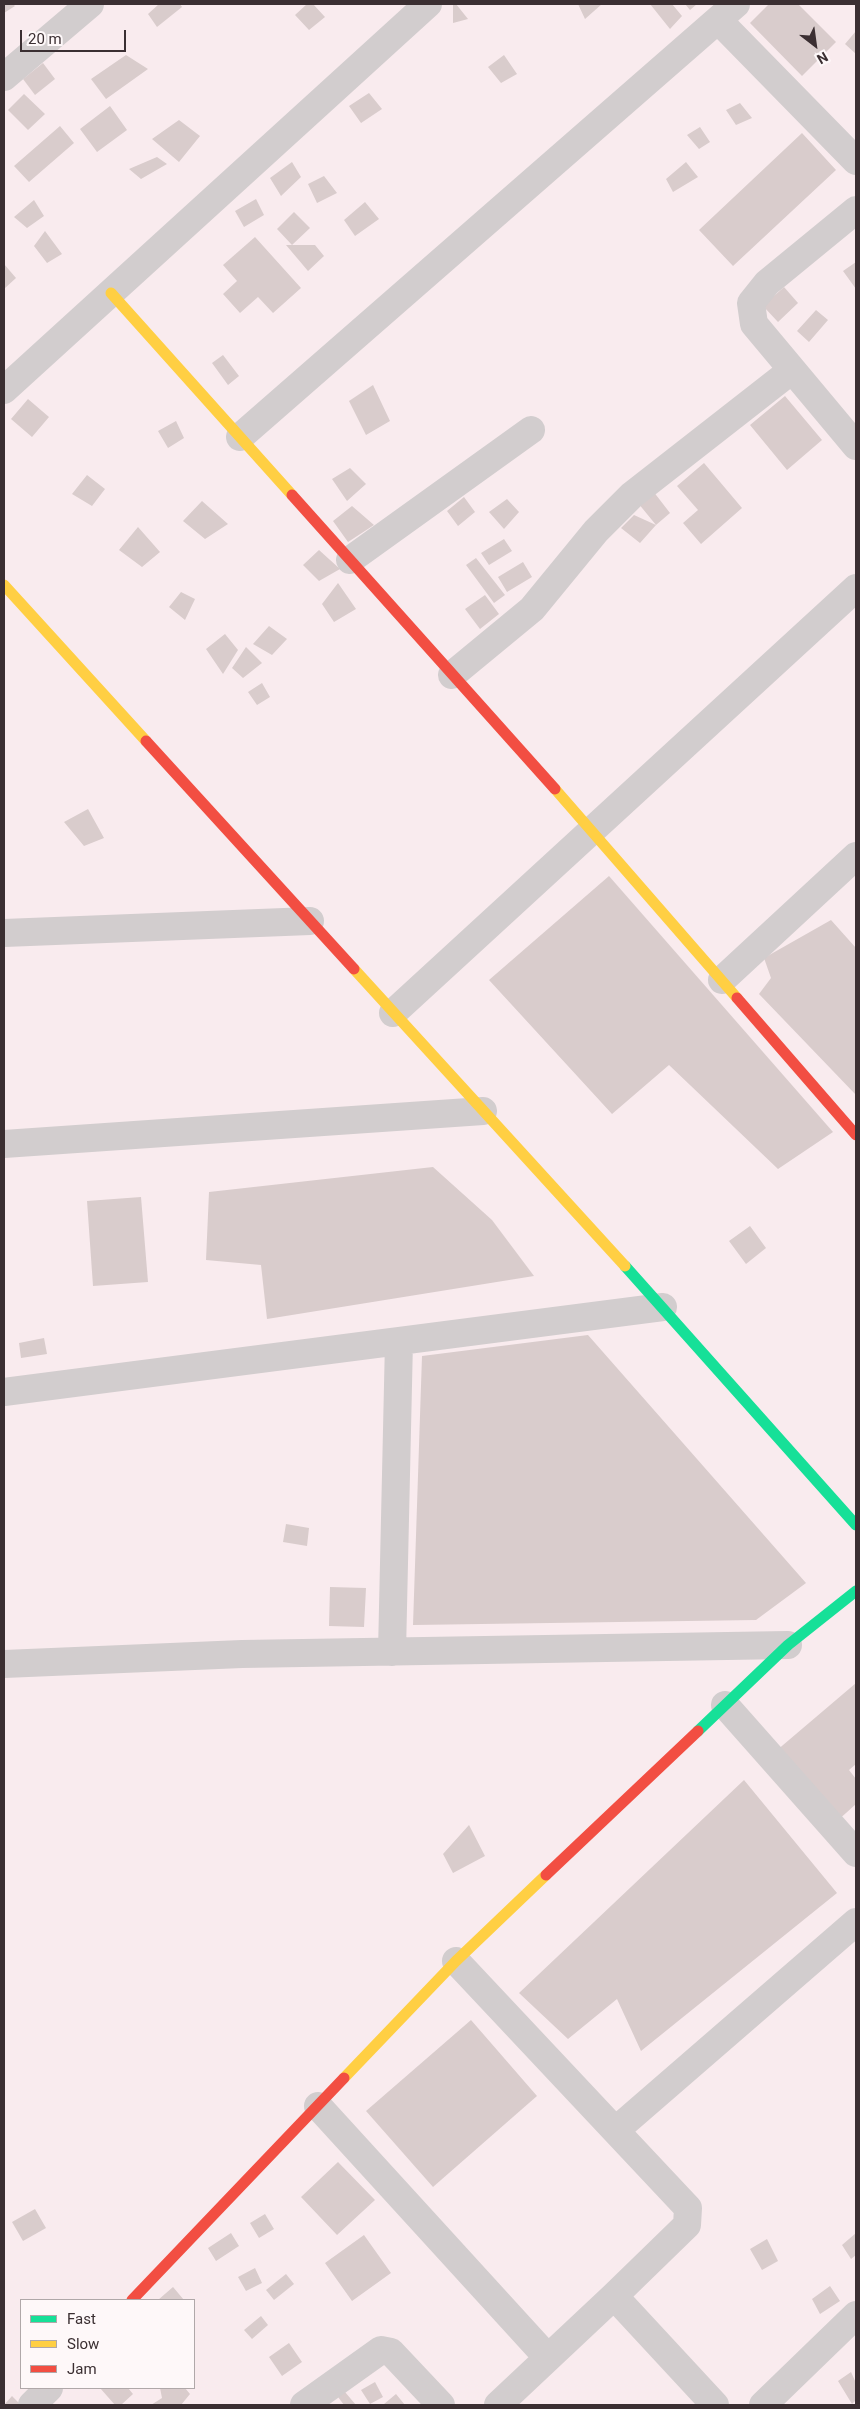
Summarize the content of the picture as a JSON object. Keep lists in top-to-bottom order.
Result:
{
  "legend": ["Fast", "Slow", "Jam"],
  "scale_bar": "20 m",
  "north": "bottom right"
}
